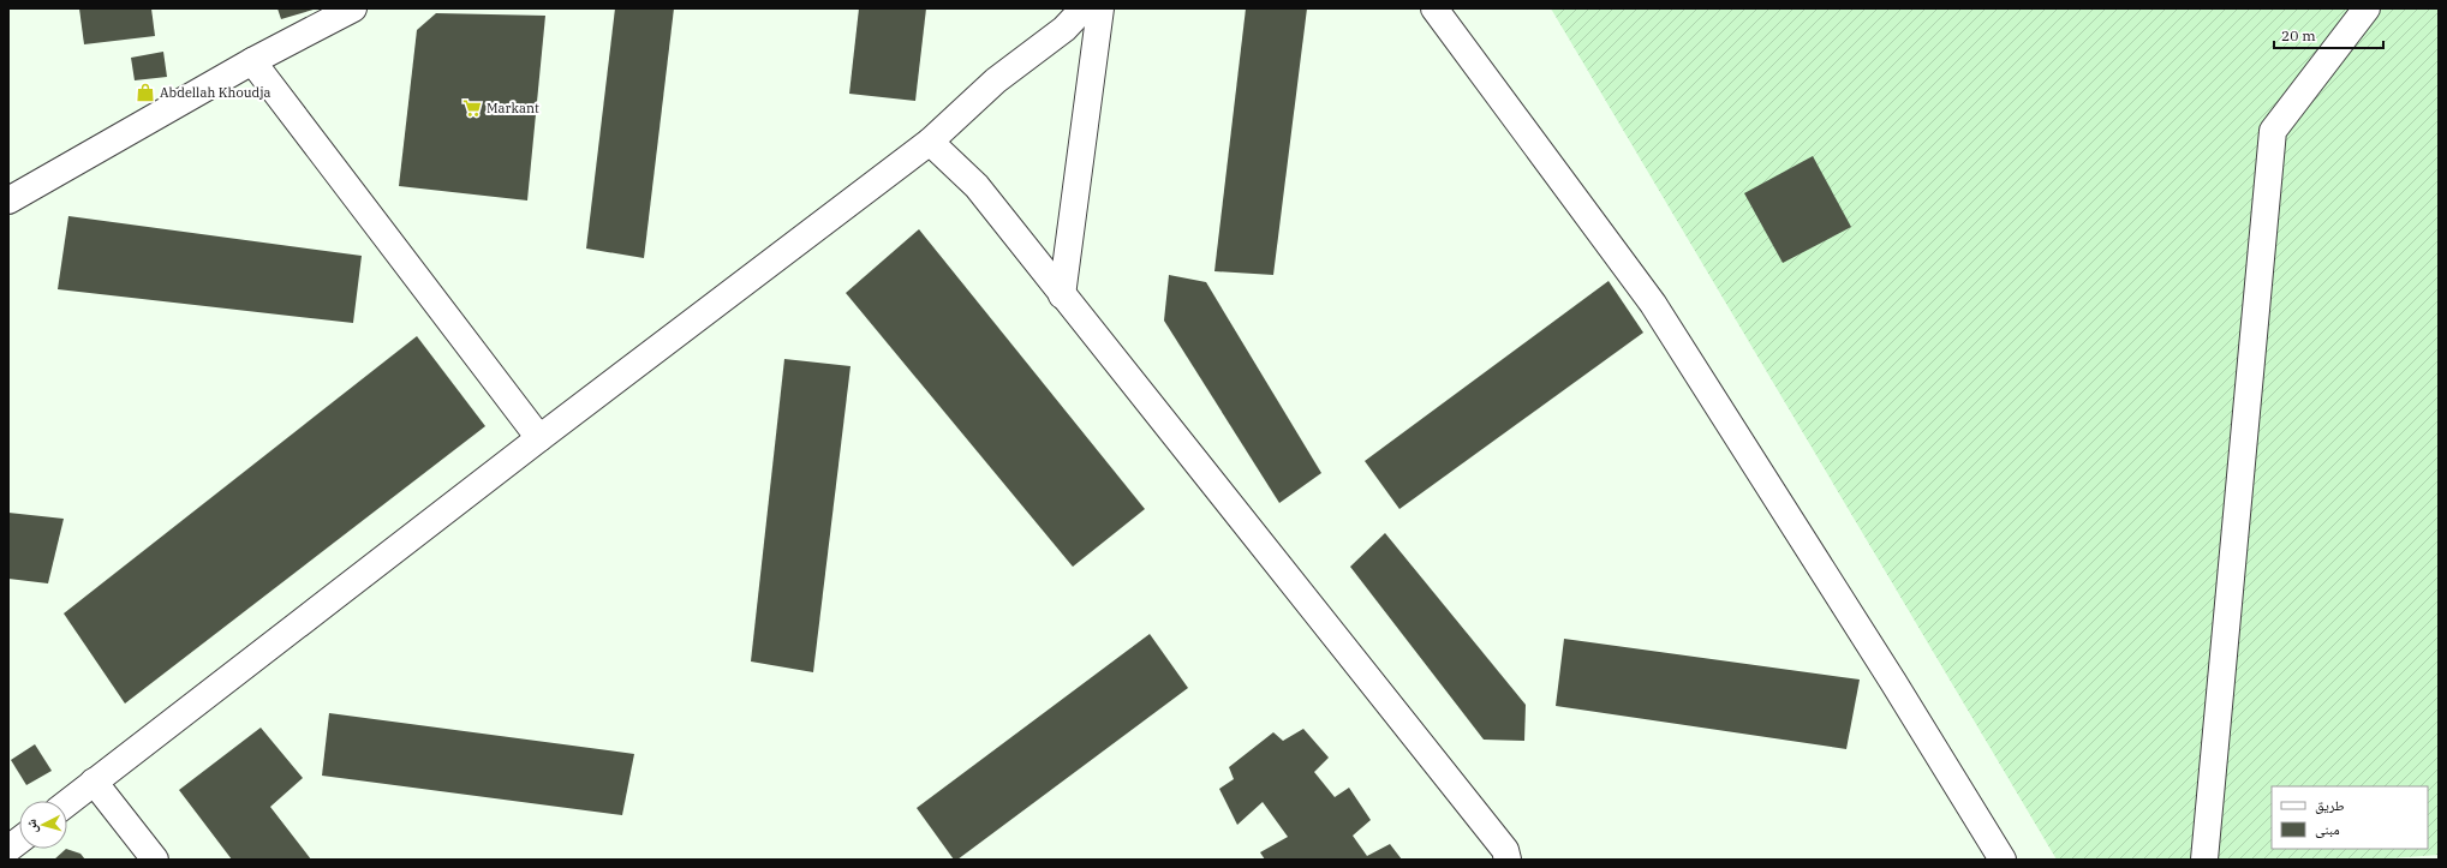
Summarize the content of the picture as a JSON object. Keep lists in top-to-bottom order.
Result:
{
  "places": {
    "shop": ["Abdellah Khoudja"],
    "supermarket": ["Markant"]
  },
  "legend": ["طريق", "مبنى"],
  "scale_bar": "20 m",
  "north": "left"
}
